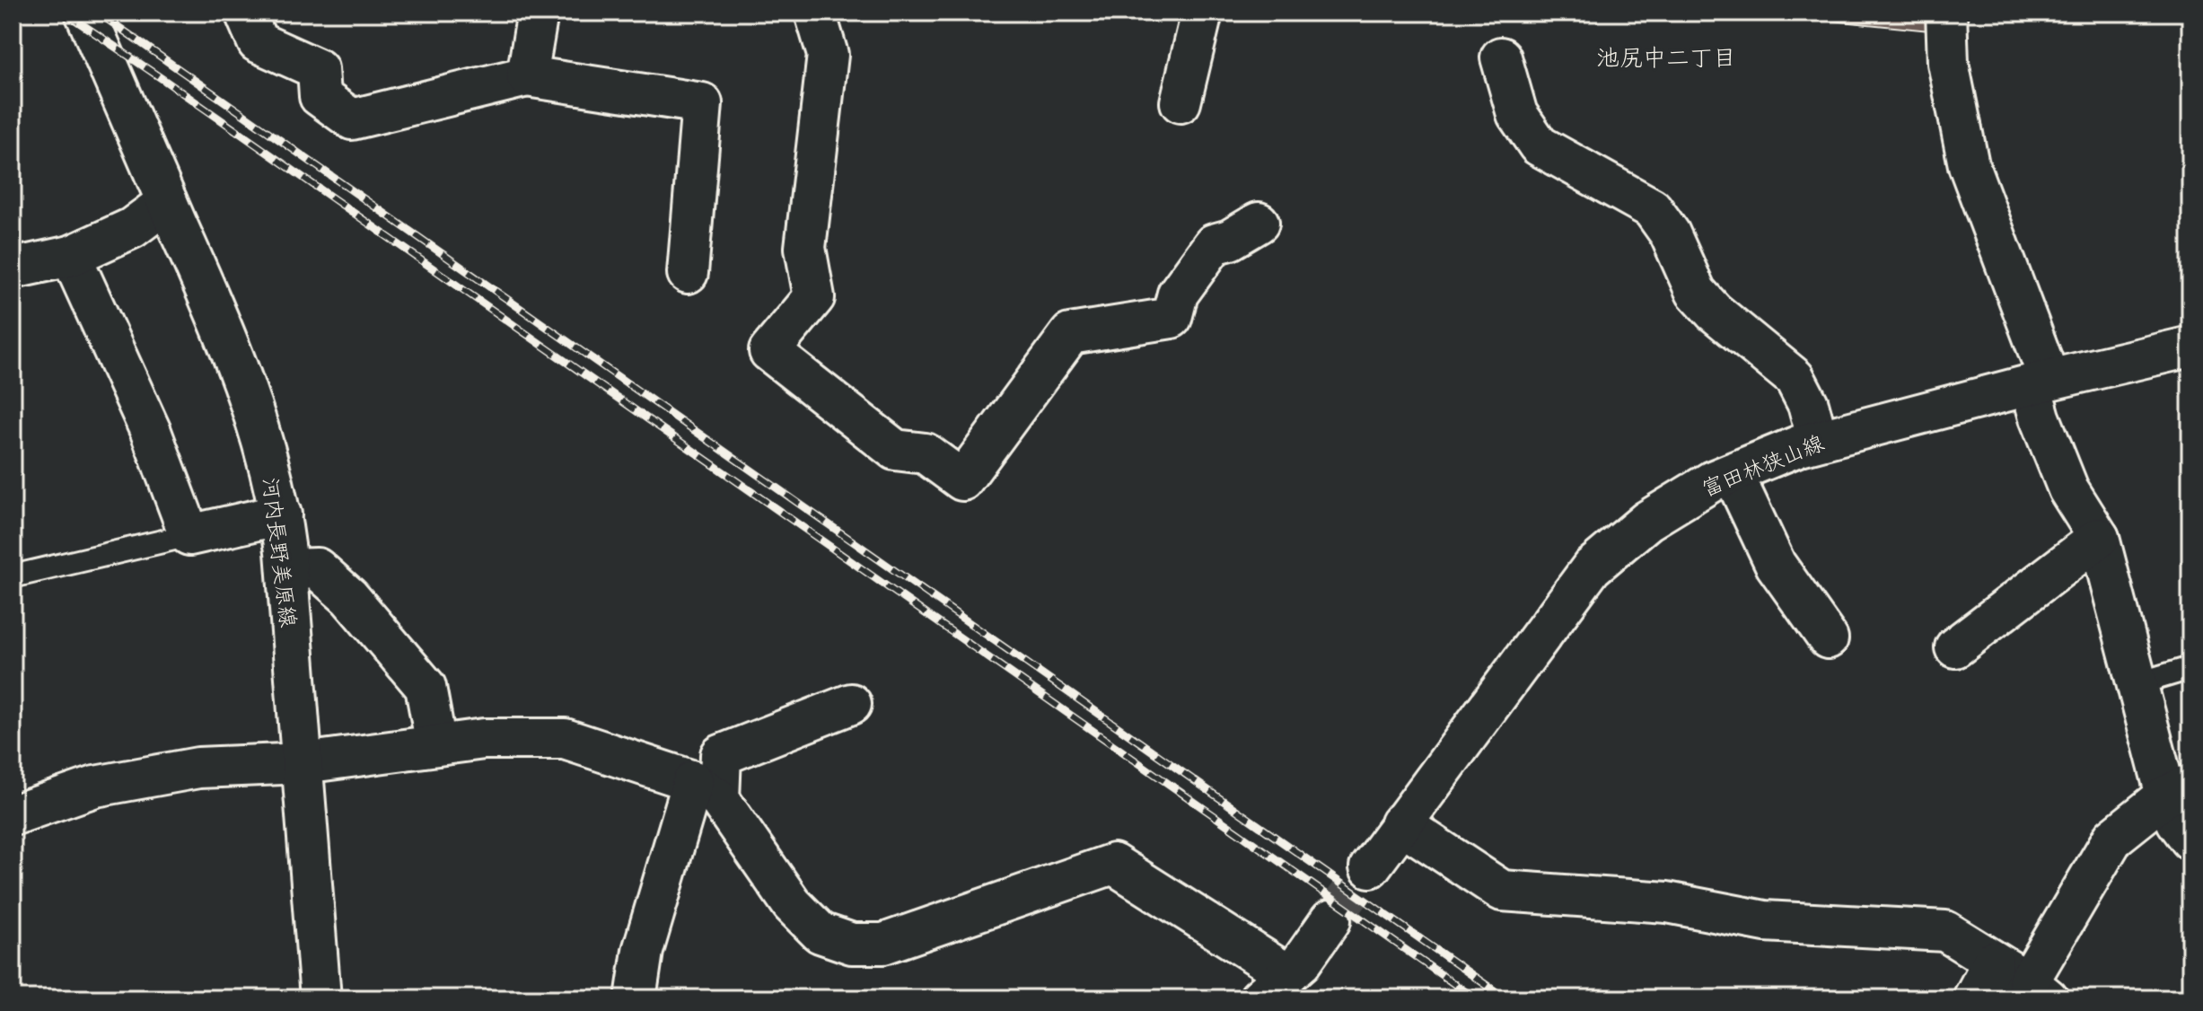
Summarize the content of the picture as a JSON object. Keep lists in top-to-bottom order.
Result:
{
  "streets": {
    "street": ["富田林狭山線", "河内長野美原線"]
  },
  "districts": ["池尻中二丁目"]
}
